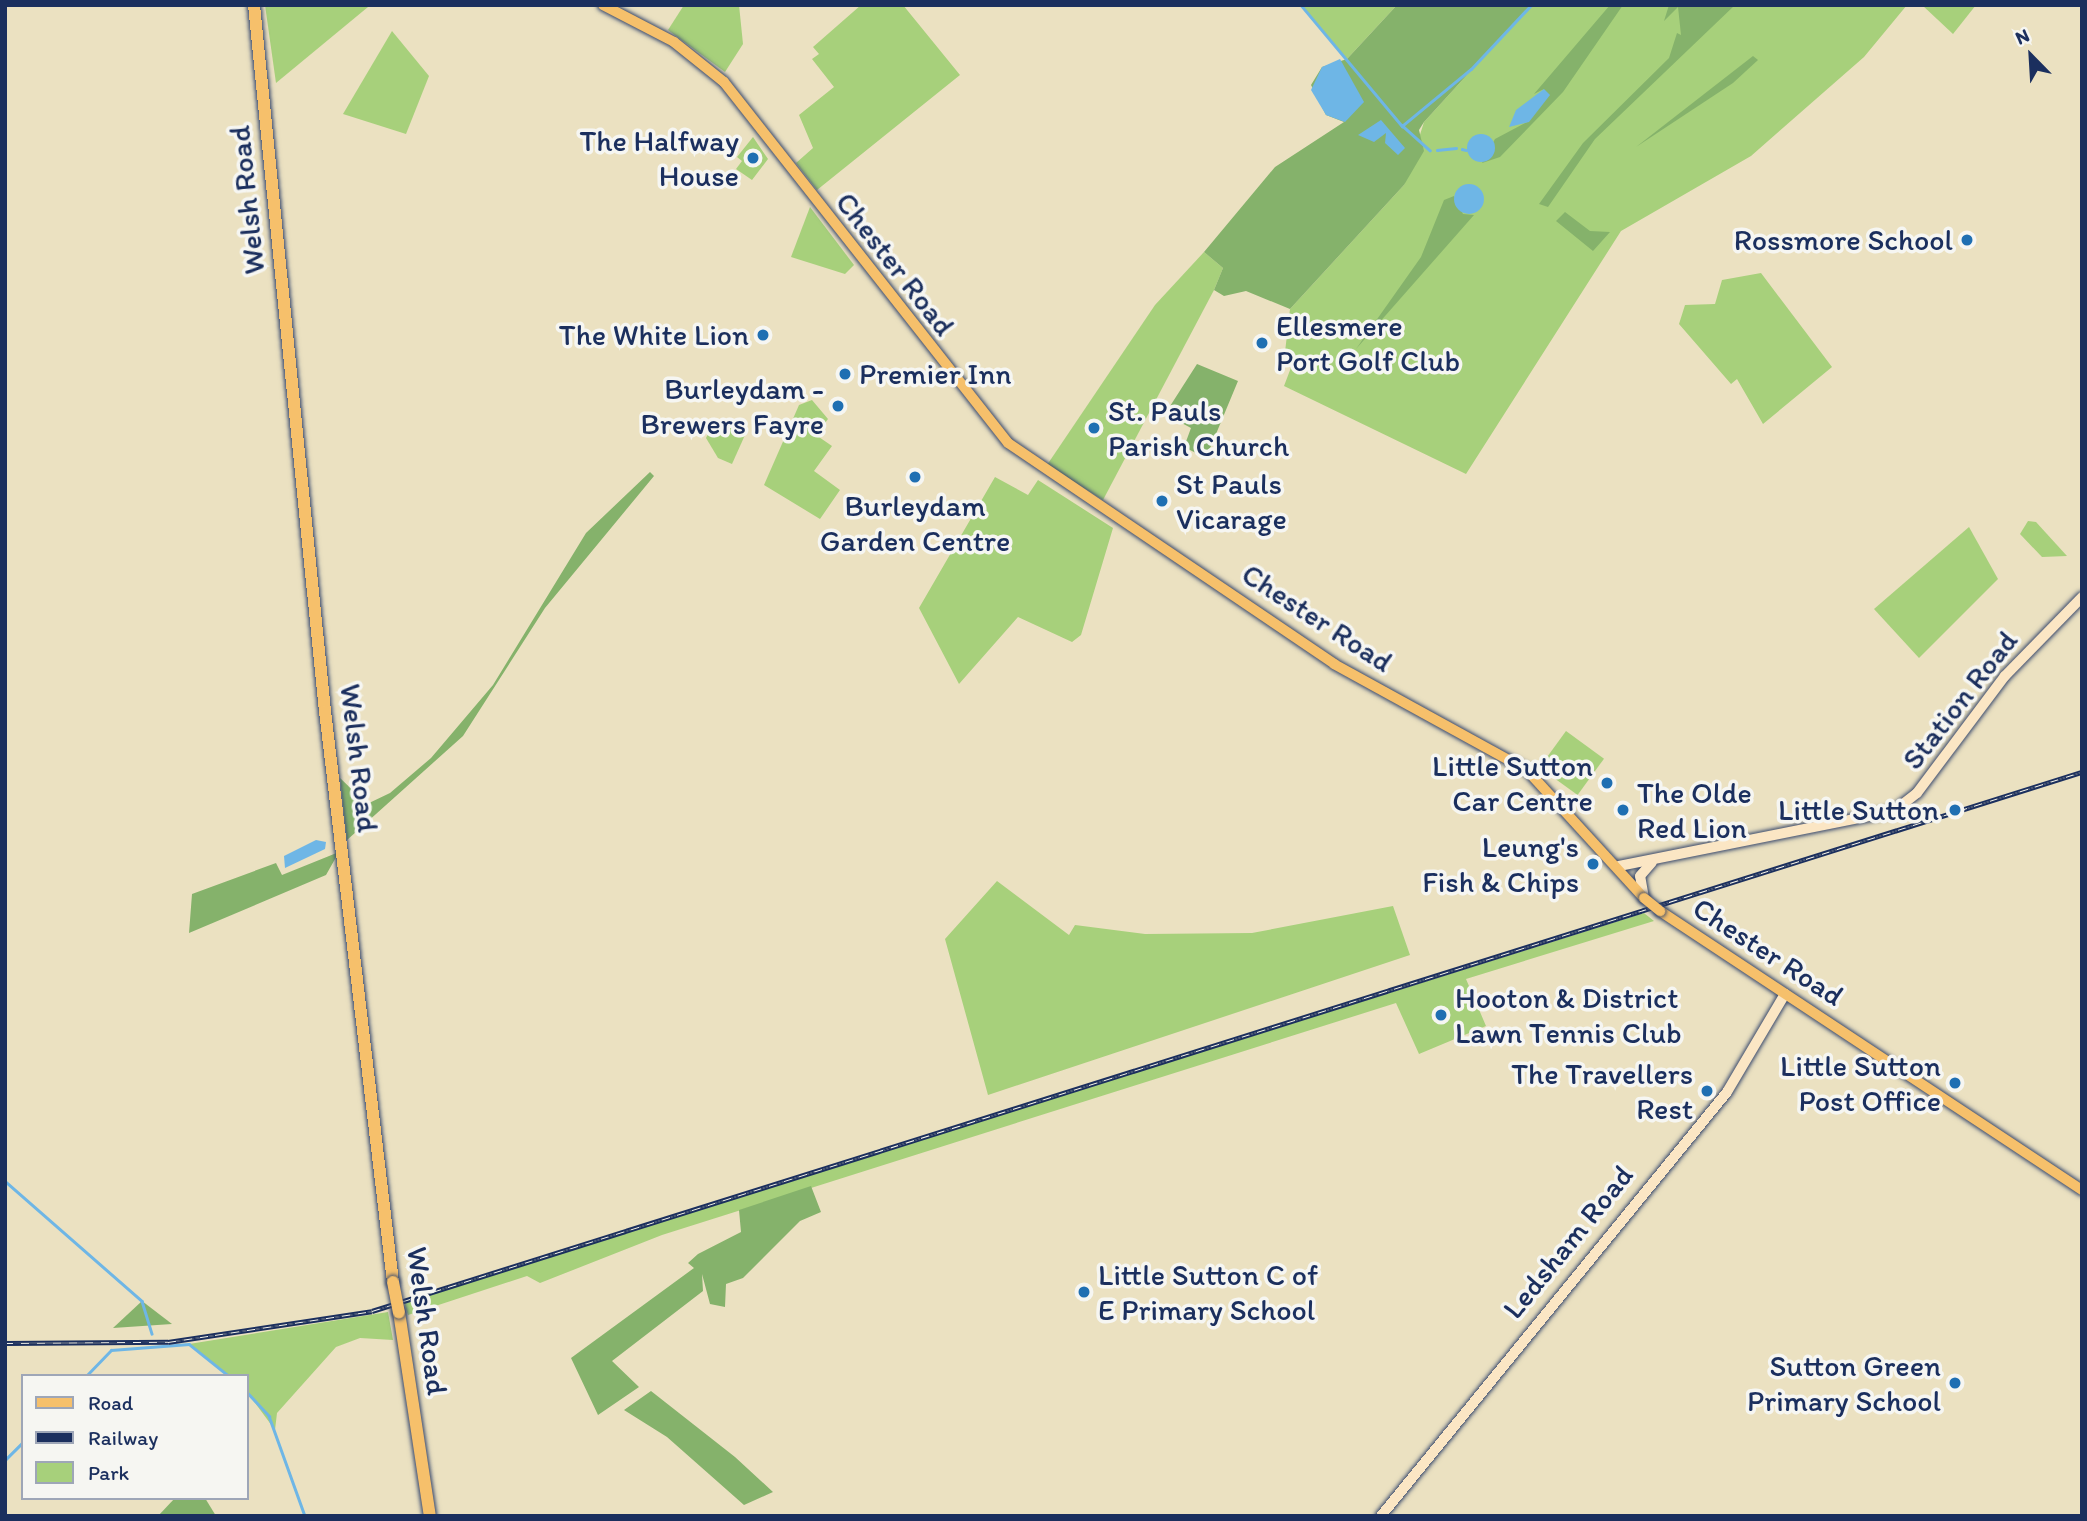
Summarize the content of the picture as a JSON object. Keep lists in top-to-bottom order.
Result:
{
  "streets": {
    "highway": ["Welsh Road"],
    "main road": ["Chester Road", "Station Road", "Ledsham Road"]
  },
  "crossings": [
    ["Chester Road", "Station Road"],
    ["Chester Road", "Ledsham Road"]
  ],
  "places": [
    "The Halfway House",
    "Rossmore School",
    "The White Lion",
    "Ellesmere Port Golf Club",
    "Premier Inn",
    "Burleydam - Brewers Fayre",
    "St. Pauls Parish Church",
    "Burleydam Garden Centre",
    "St Pauls Vicarage",
    "Little Sutton Car Centre",
    "The Olde Red Lion",
    "Little Sutton",
    "Leung's Fish & Chips",
    "Hooton & District Lawn Tennis Club",
    "Little Sutton Post Office",
    "The Travellers Rest",
    "Little Sutton C of E Primary School",
    "Sutton Green Primary School"
  ],
  "legend": ["Road", "Railway", "Park"],
  "north": "top left"
}
